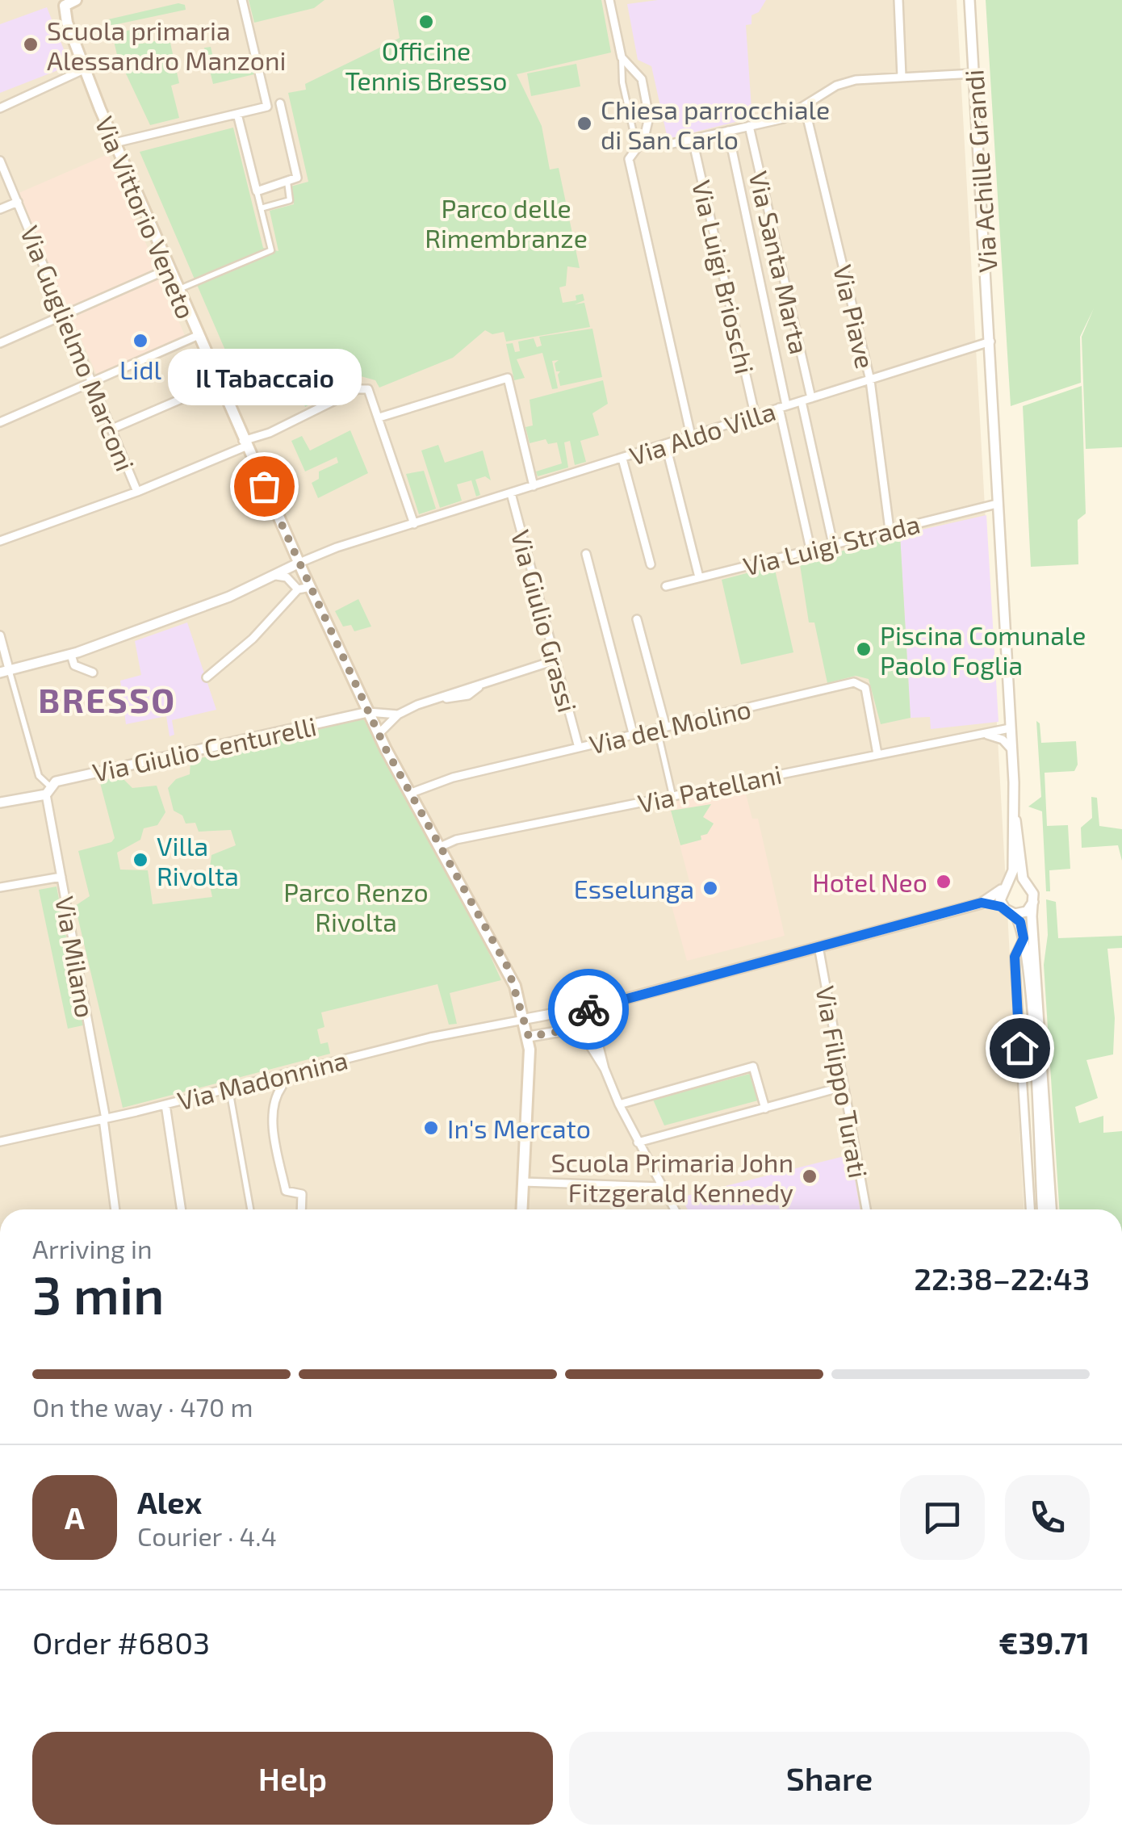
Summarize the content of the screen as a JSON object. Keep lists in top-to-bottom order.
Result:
{
  "streets": {
    "main road": ["Via Vittorio Veneto"],
    "street": [
      "Via Achille Grandi",
      "Via Santa Marta",
      "Via Luigi Brioschi",
      "Via Piave",
      "Via Guglielmo Marconi",
      "Via Aldo Villa",
      "Via Luigi Strada",
      "Via Giulio Grassi",
      "Via del Molino",
      "Via Giulio Centurelli",
      "Via Patellani",
      "Via Milano",
      "Via Madonnina",
      "Via Filippo Turati"
    ]
  },
  "crossings": [
    ["Via Achille Grandi", "Via Aldo Villa"],
    ["Via Achille Grandi", "Via Luigi Strada"],
    ["Via Achille Grandi", "Via Patellani"],
    ["Via Vittorio Veneto", "Via Aldo Villa"],
    ["Via Vittorio Veneto", "Via del Molino"],
    ["Via Vittorio Veneto", "Via Giulio Centurelli"],
    ["Via Vittorio Veneto", "Via Patellani"],
    ["Via Vittorio Veneto", "Via Madonnina"],
    ["Via Santa Marta", "Via Aldo Villa"],
    ["Via Luigi Brioschi", "Via Aldo Villa"],
    ["Via Piave", "Via Aldo Villa"],
    ["Via Piave", "Via Luigi Strada"],
    ["Via Aldo Villa", "Via Giulio Grassi"],
    ["Via Giulio Grassi", "Via del Molino"],
    ["Via del Molino", "Via Patellani"],
    ["Via Giulio Centurelli", "Via Milano"],
    ["Via Milano", "Via Madonnina"]
  ],
  "districts": ["BRESSO"],
  "parks": ["Parco delle Rimembranze", "Parco Renzo Rivolta"],
  "places": [
    "Officine Tennis Bresso",
    "Scuola primaria Alessandro Manzoni",
    "Chiesa parrocchiale di San Carlo",
    "Lidl",
    "Il Tabaccaio",
    "Piscina Comunale Paolo Foglia",
    "Villa Rivolta",
    "Hotel Neo",
    "Esselunga",
    "In's Mercato",
    "Scuola Primaria John Fitzgerald Kennedy"
  ],
  "page": {
    "bubble": "Il Tabaccaio",
    "heading": ["3 min", "Arriving in", "22:38–22:43"],
    "panel": [
      "Alex",
      "Courier · 4.4",
      "Order #6803",
      "€39.71"
    ],
    "bar": "On the way · 470 m",
    "round": "A",
    "buttons": ["Help", "Share"]
  }
}
